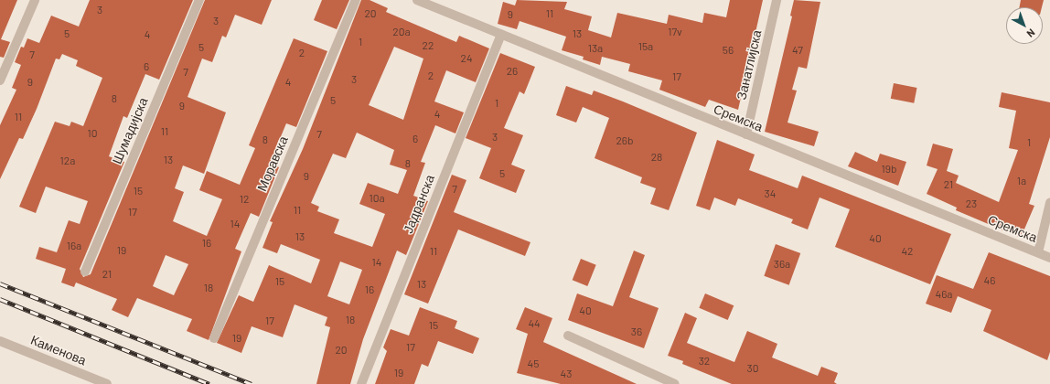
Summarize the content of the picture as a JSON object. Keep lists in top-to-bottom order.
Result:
{
  "streets": {
    "street": [
      "Занатлијска",
      "Сремска",
      "Шумадијска",
      "Моравска",
      "Јадранска",
      "Каменова"
    ]
  },
  "crossings": [
    ["Занатлијска", "Сремска"],
    ["Сремска", "Јадранска"]
  ],
  "house_numbers": [
    "3",
    "20",
    "11",
    "9",
    "3",
    "20a",
    "17v",
    "5",
    "13",
    "4",
    "1",
    "22",
    "15a",
    "5",
    "13a",
    "56",
    "47",
    "2",
    "7",
    "24",
    "6",
    "26",
    "7",
    "2",
    "17",
    "3",
    "9",
    "4",
    "8",
    "5",
    "1",
    "9",
    "4",
    "11",
    "11",
    "10",
    "7",
    "3",
    "6",
    "8",
    "26b",
    "1",
    "28",
    "13",
    "12a",
    "8",
    "19b",
    "5",
    "9",
    "1a",
    "21",
    "7",
    "15",
    "34",
    "10a",
    "12",
    "23",
    "11",
    "17",
    "14",
    "13",
    "40",
    "16",
    "16a",
    "19",
    "11",
    "42",
    "14",
    "36a",
    "21",
    "46",
    "15",
    "13",
    "18",
    "16",
    "46a",
    "40",
    "18",
    "17",
    "44",
    "15",
    "36",
    "19",
    "17",
    "20",
    "32",
    "45",
    "30",
    "19",
    "43"
  ],
  "north": "bottom right"
}
